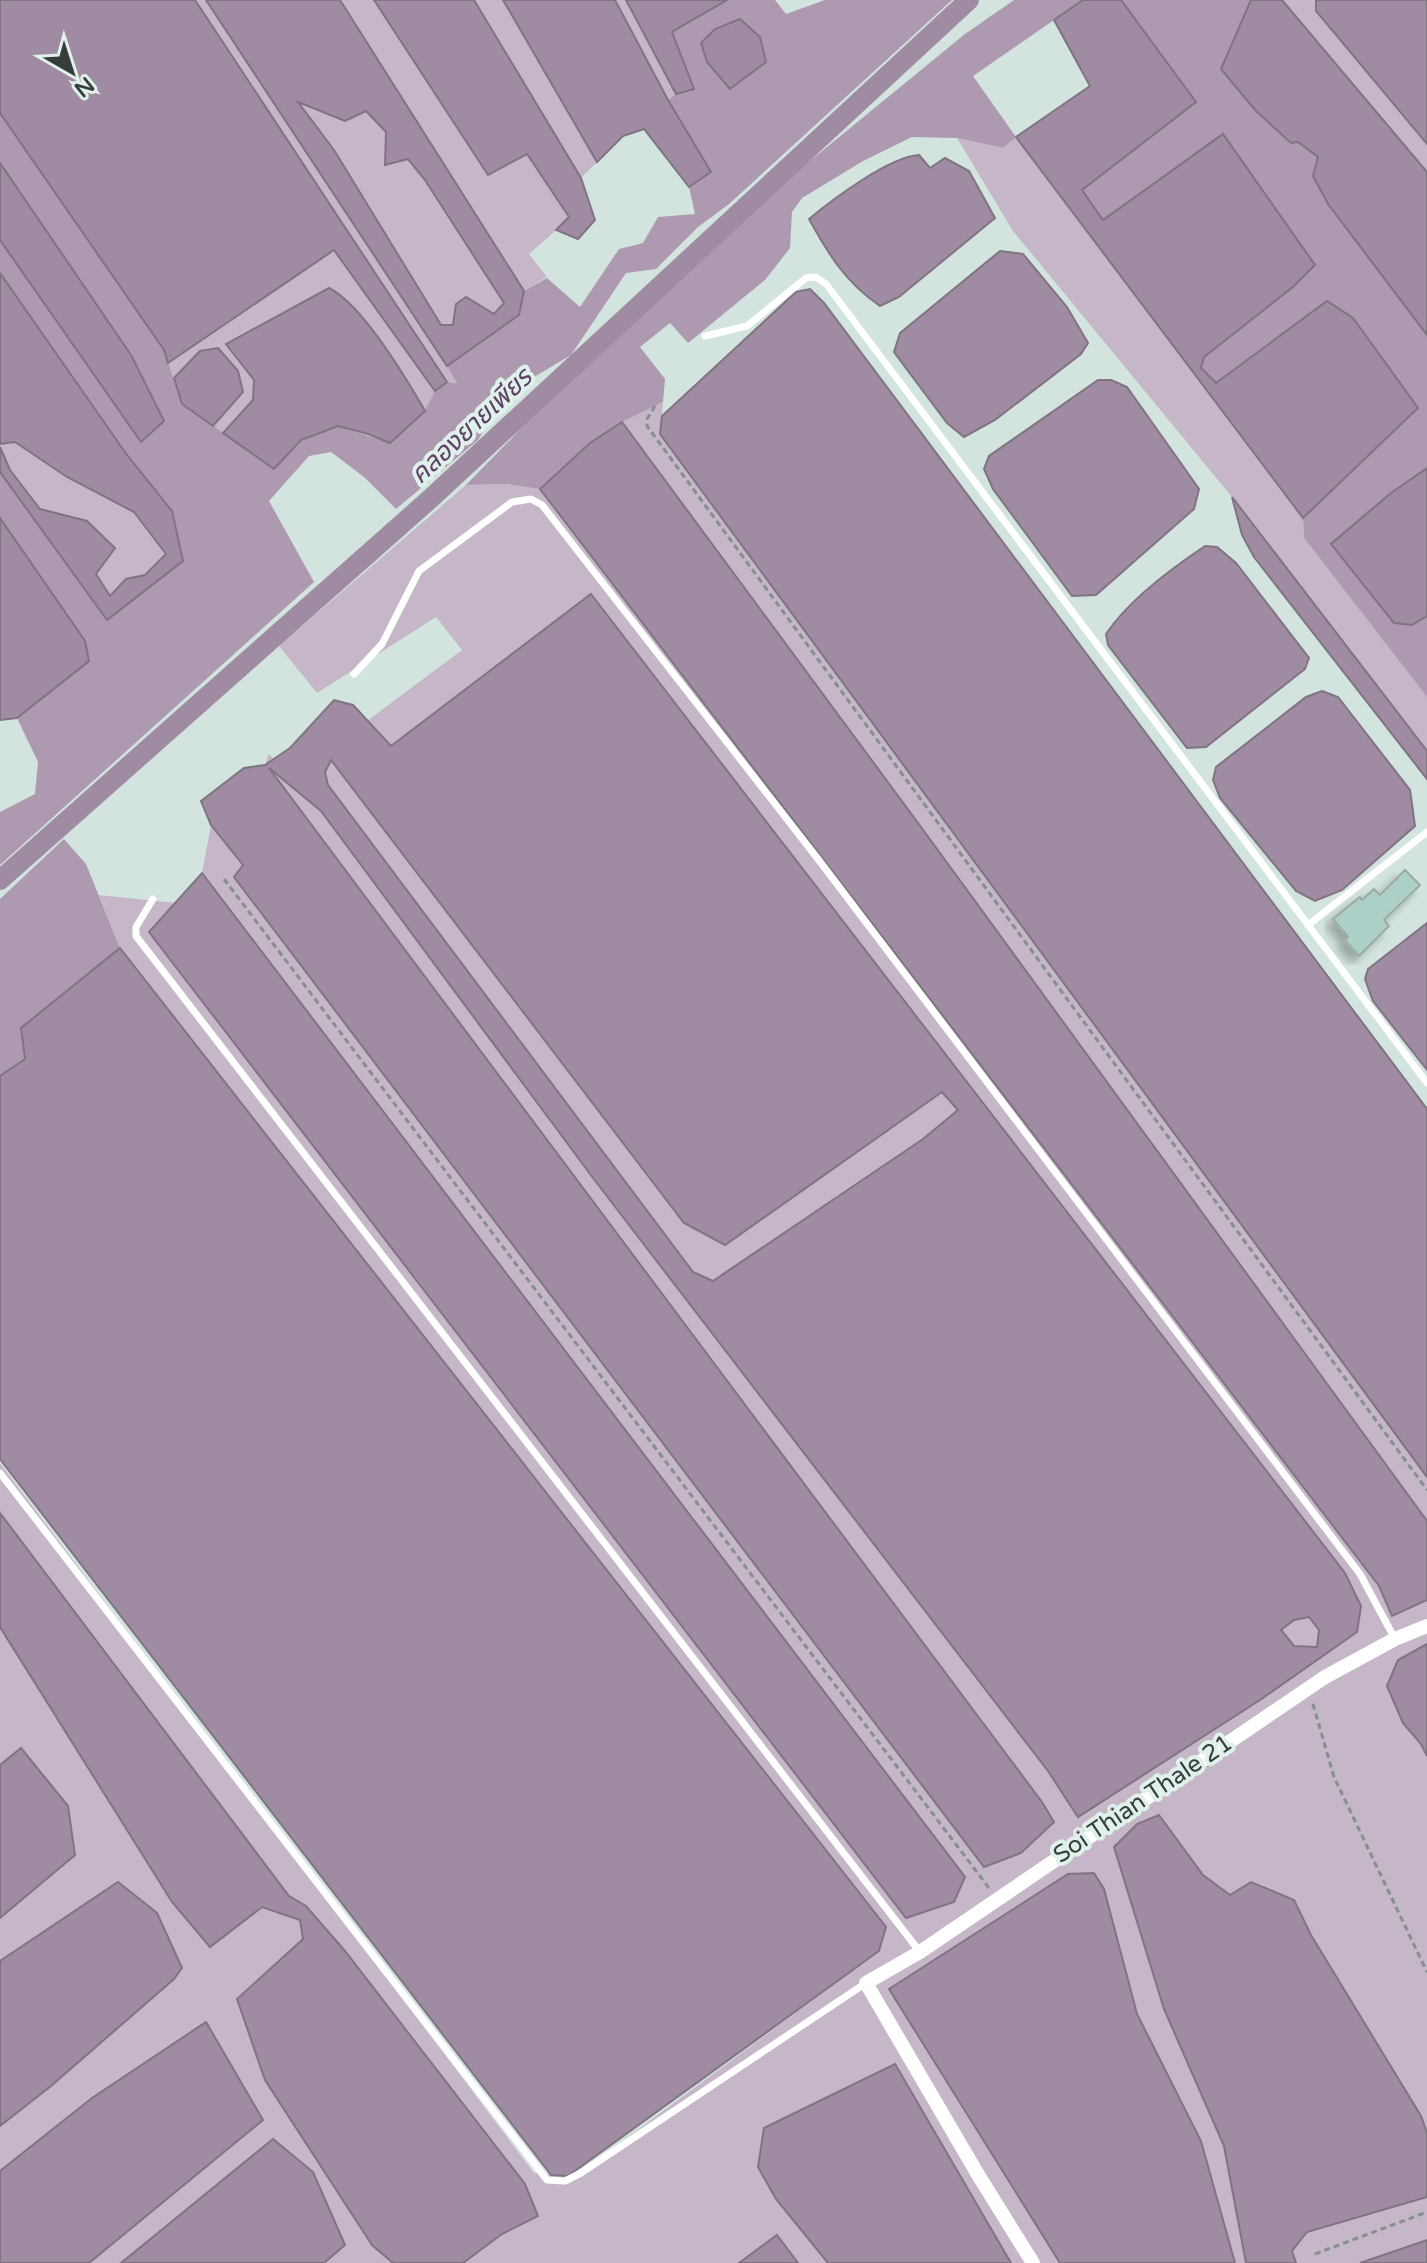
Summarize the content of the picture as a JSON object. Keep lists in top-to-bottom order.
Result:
{
  "streets": {
    "street": ["Soi Thian Thale 21"]
  },
  "water": ["คลองยายเพียร"],
  "north": "bottom right"
}
